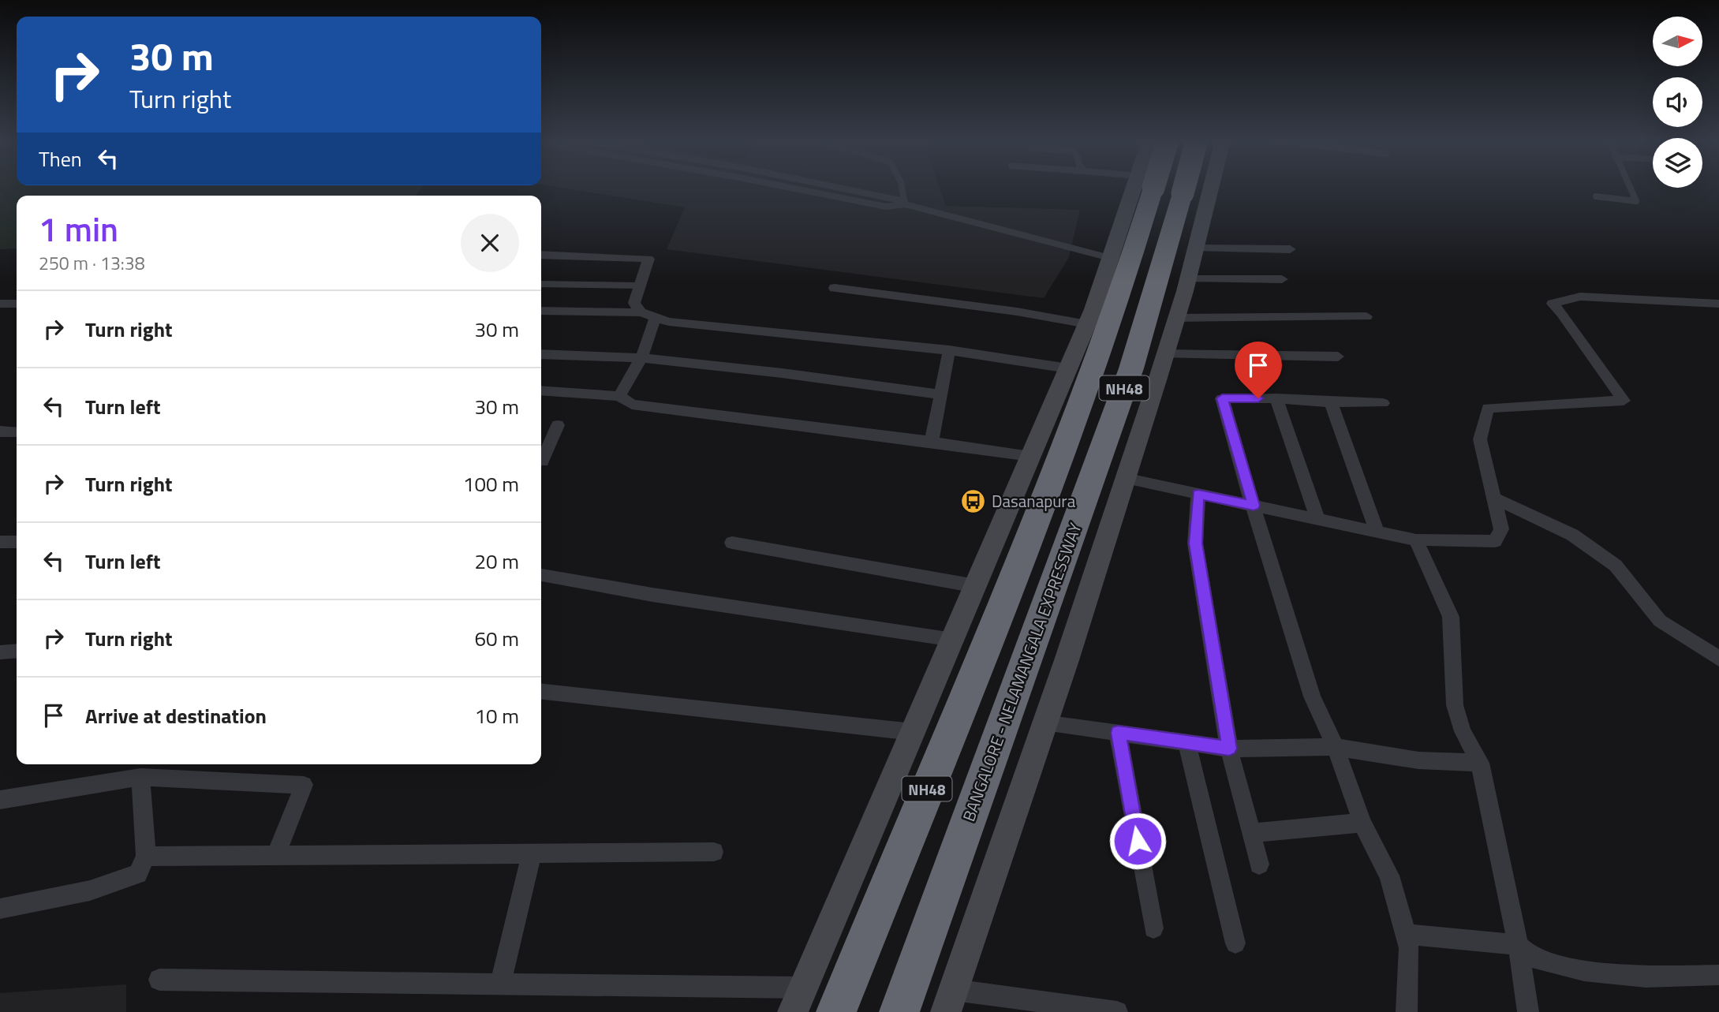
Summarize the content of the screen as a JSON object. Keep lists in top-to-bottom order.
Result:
{
  "streets": {
    "highway": ["NH48", "BANGALORE - NELAMANGALA EXPRESSWAY"]
  },
  "places": {
    "bus stop": ["Dasanapura"]
  },
  "north": "right",
  "page": {
    "turn": ["30 m", "Turn right"],
    "then": "Then",
    "heading": ["1 min", "250 m · 13:38"],
    "list": [
      {
        "name": "Turn right",
        "value": "30 m"
      },
      {
        "name": "Turn left",
        "value": "30 m"
      },
      {
        "name": "Turn right",
        "value": "100 m"
      },
      {
        "name": "Turn left",
        "value": "20 m"
      },
      {
        "name": "Turn right",
        "value": "60 m"
      },
      {
        "name": "Arrive at destination",
        "value": "10 m"
      }
    ]
  }
}
